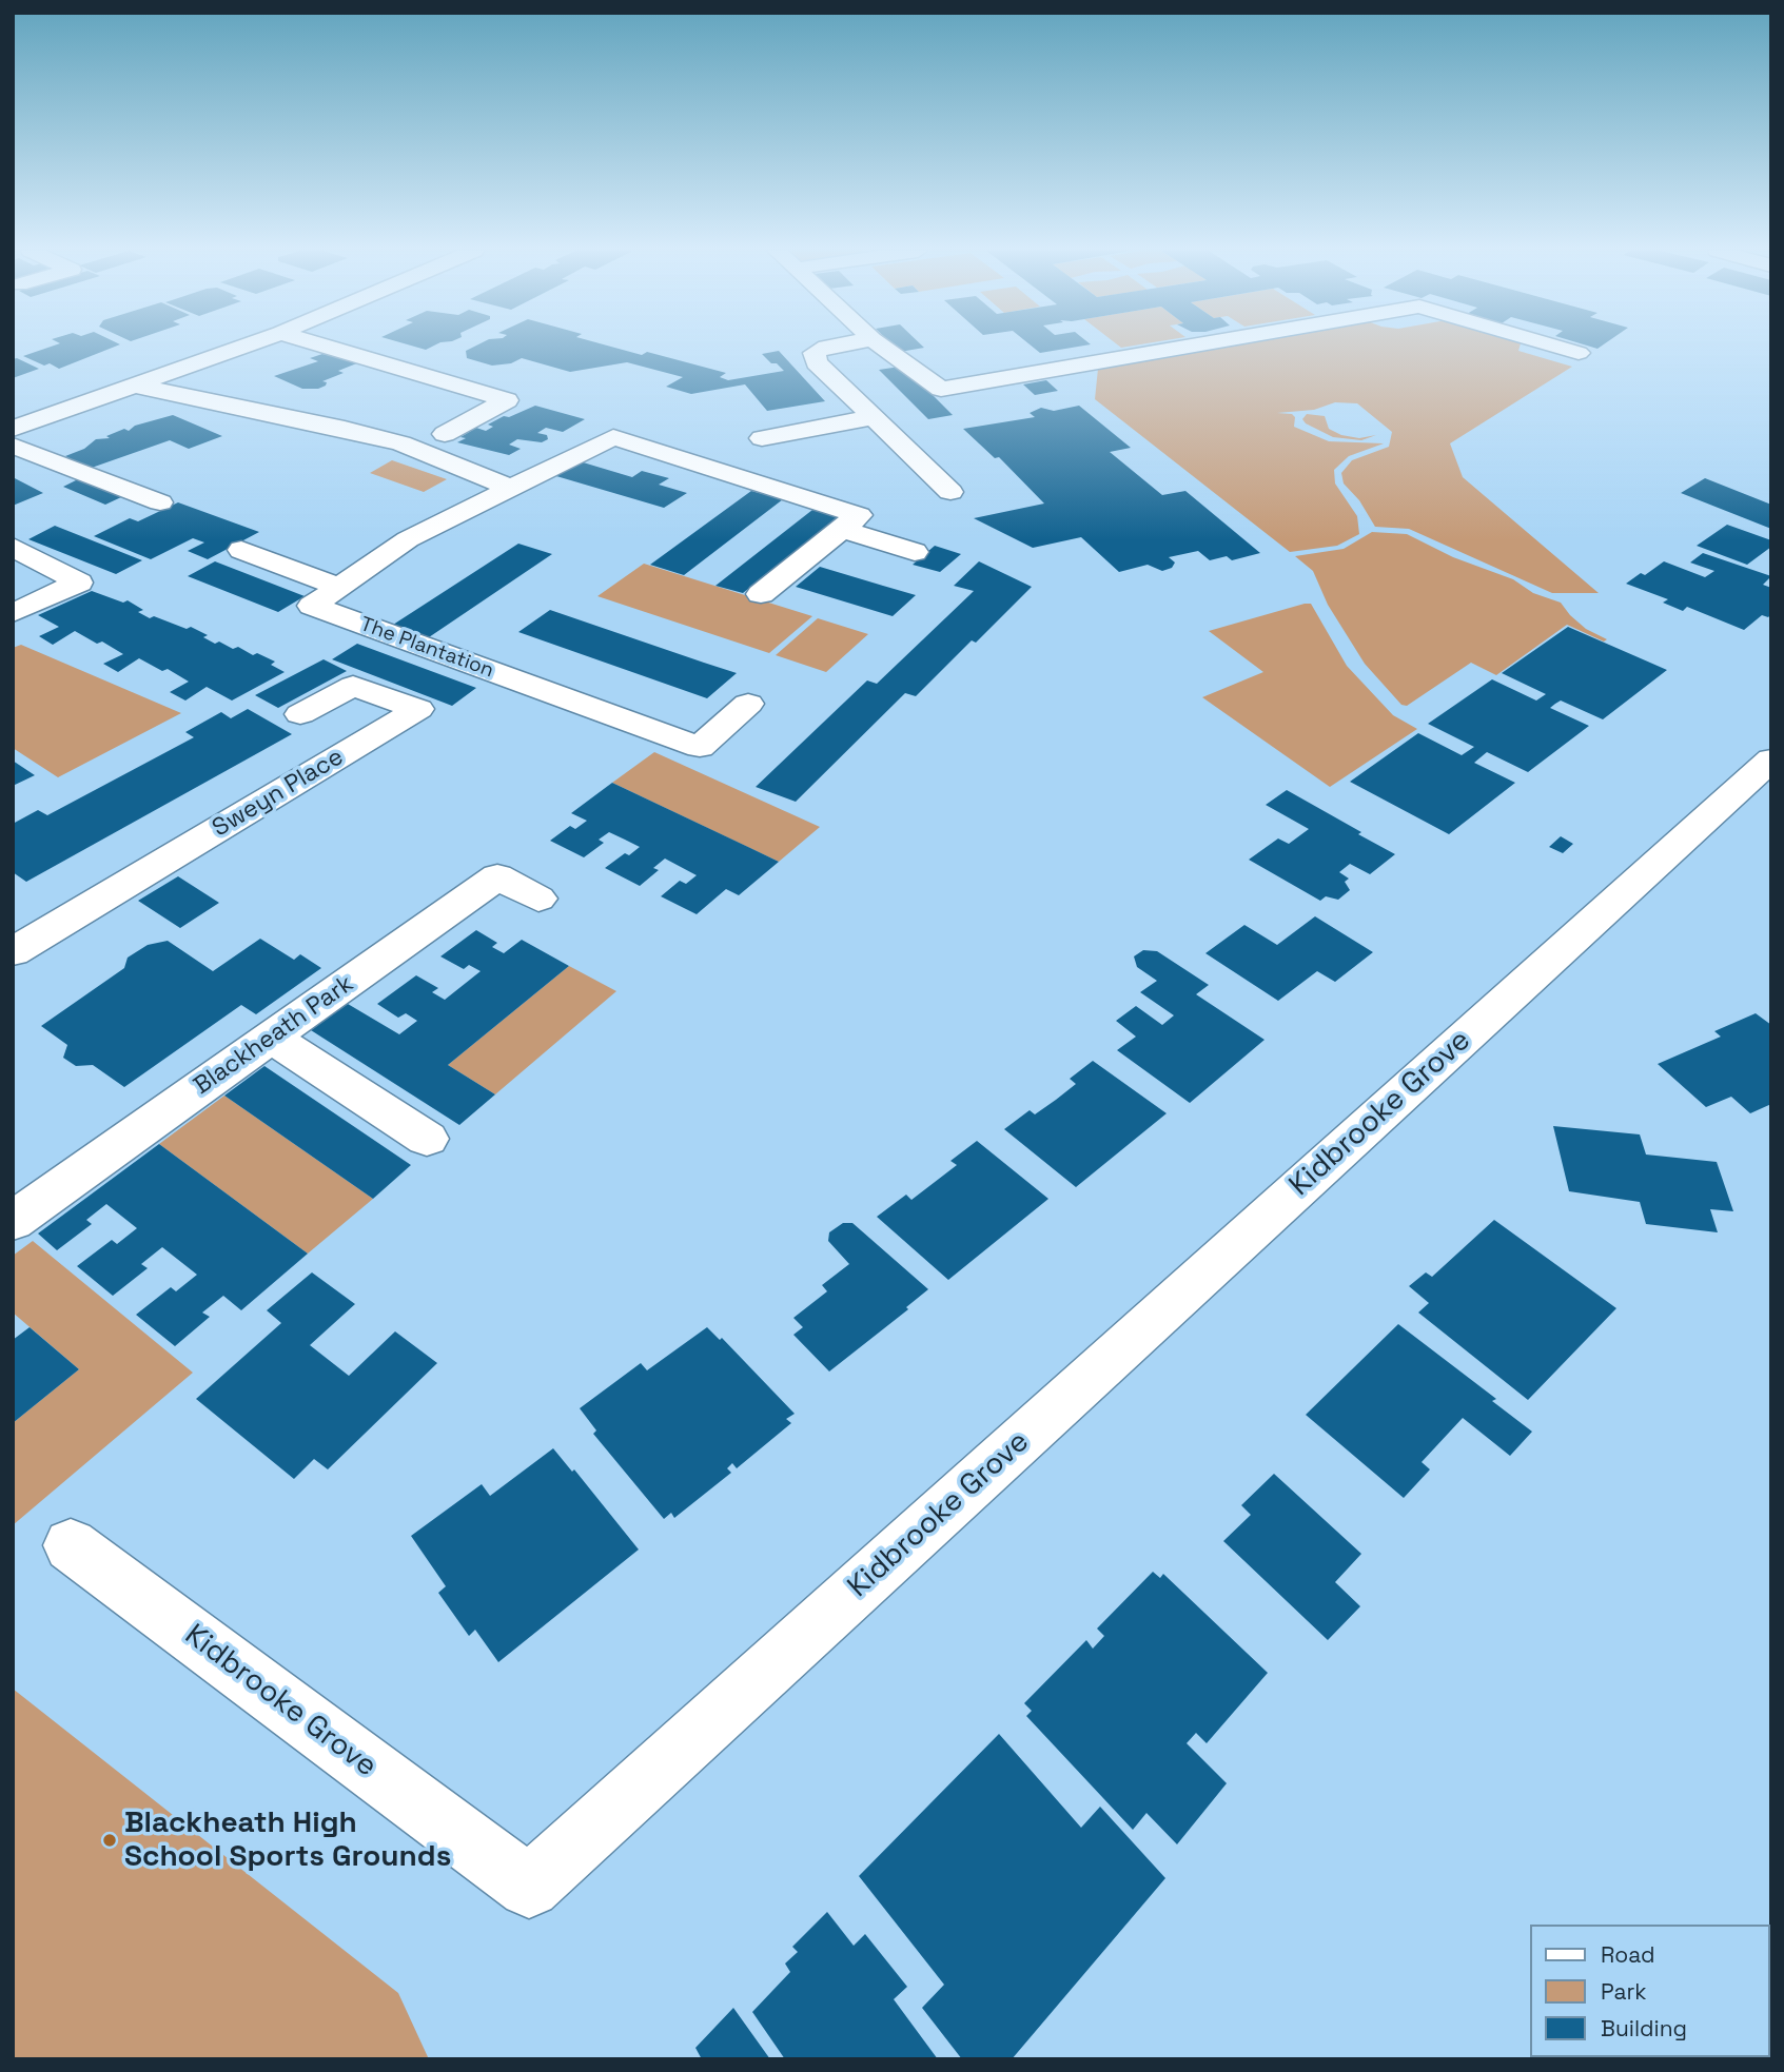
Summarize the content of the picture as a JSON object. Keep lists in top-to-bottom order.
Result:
{
  "streets": {
    "street": [
      "The Plantation",
      "Sweyn Place",
      "Blackheath Park",
      "Kidbrooke Grove"
    ]
  },
  "places": ["Blackheath High School Sports Grounds"],
  "legend": ["Road", "Park", "Building"]
}
